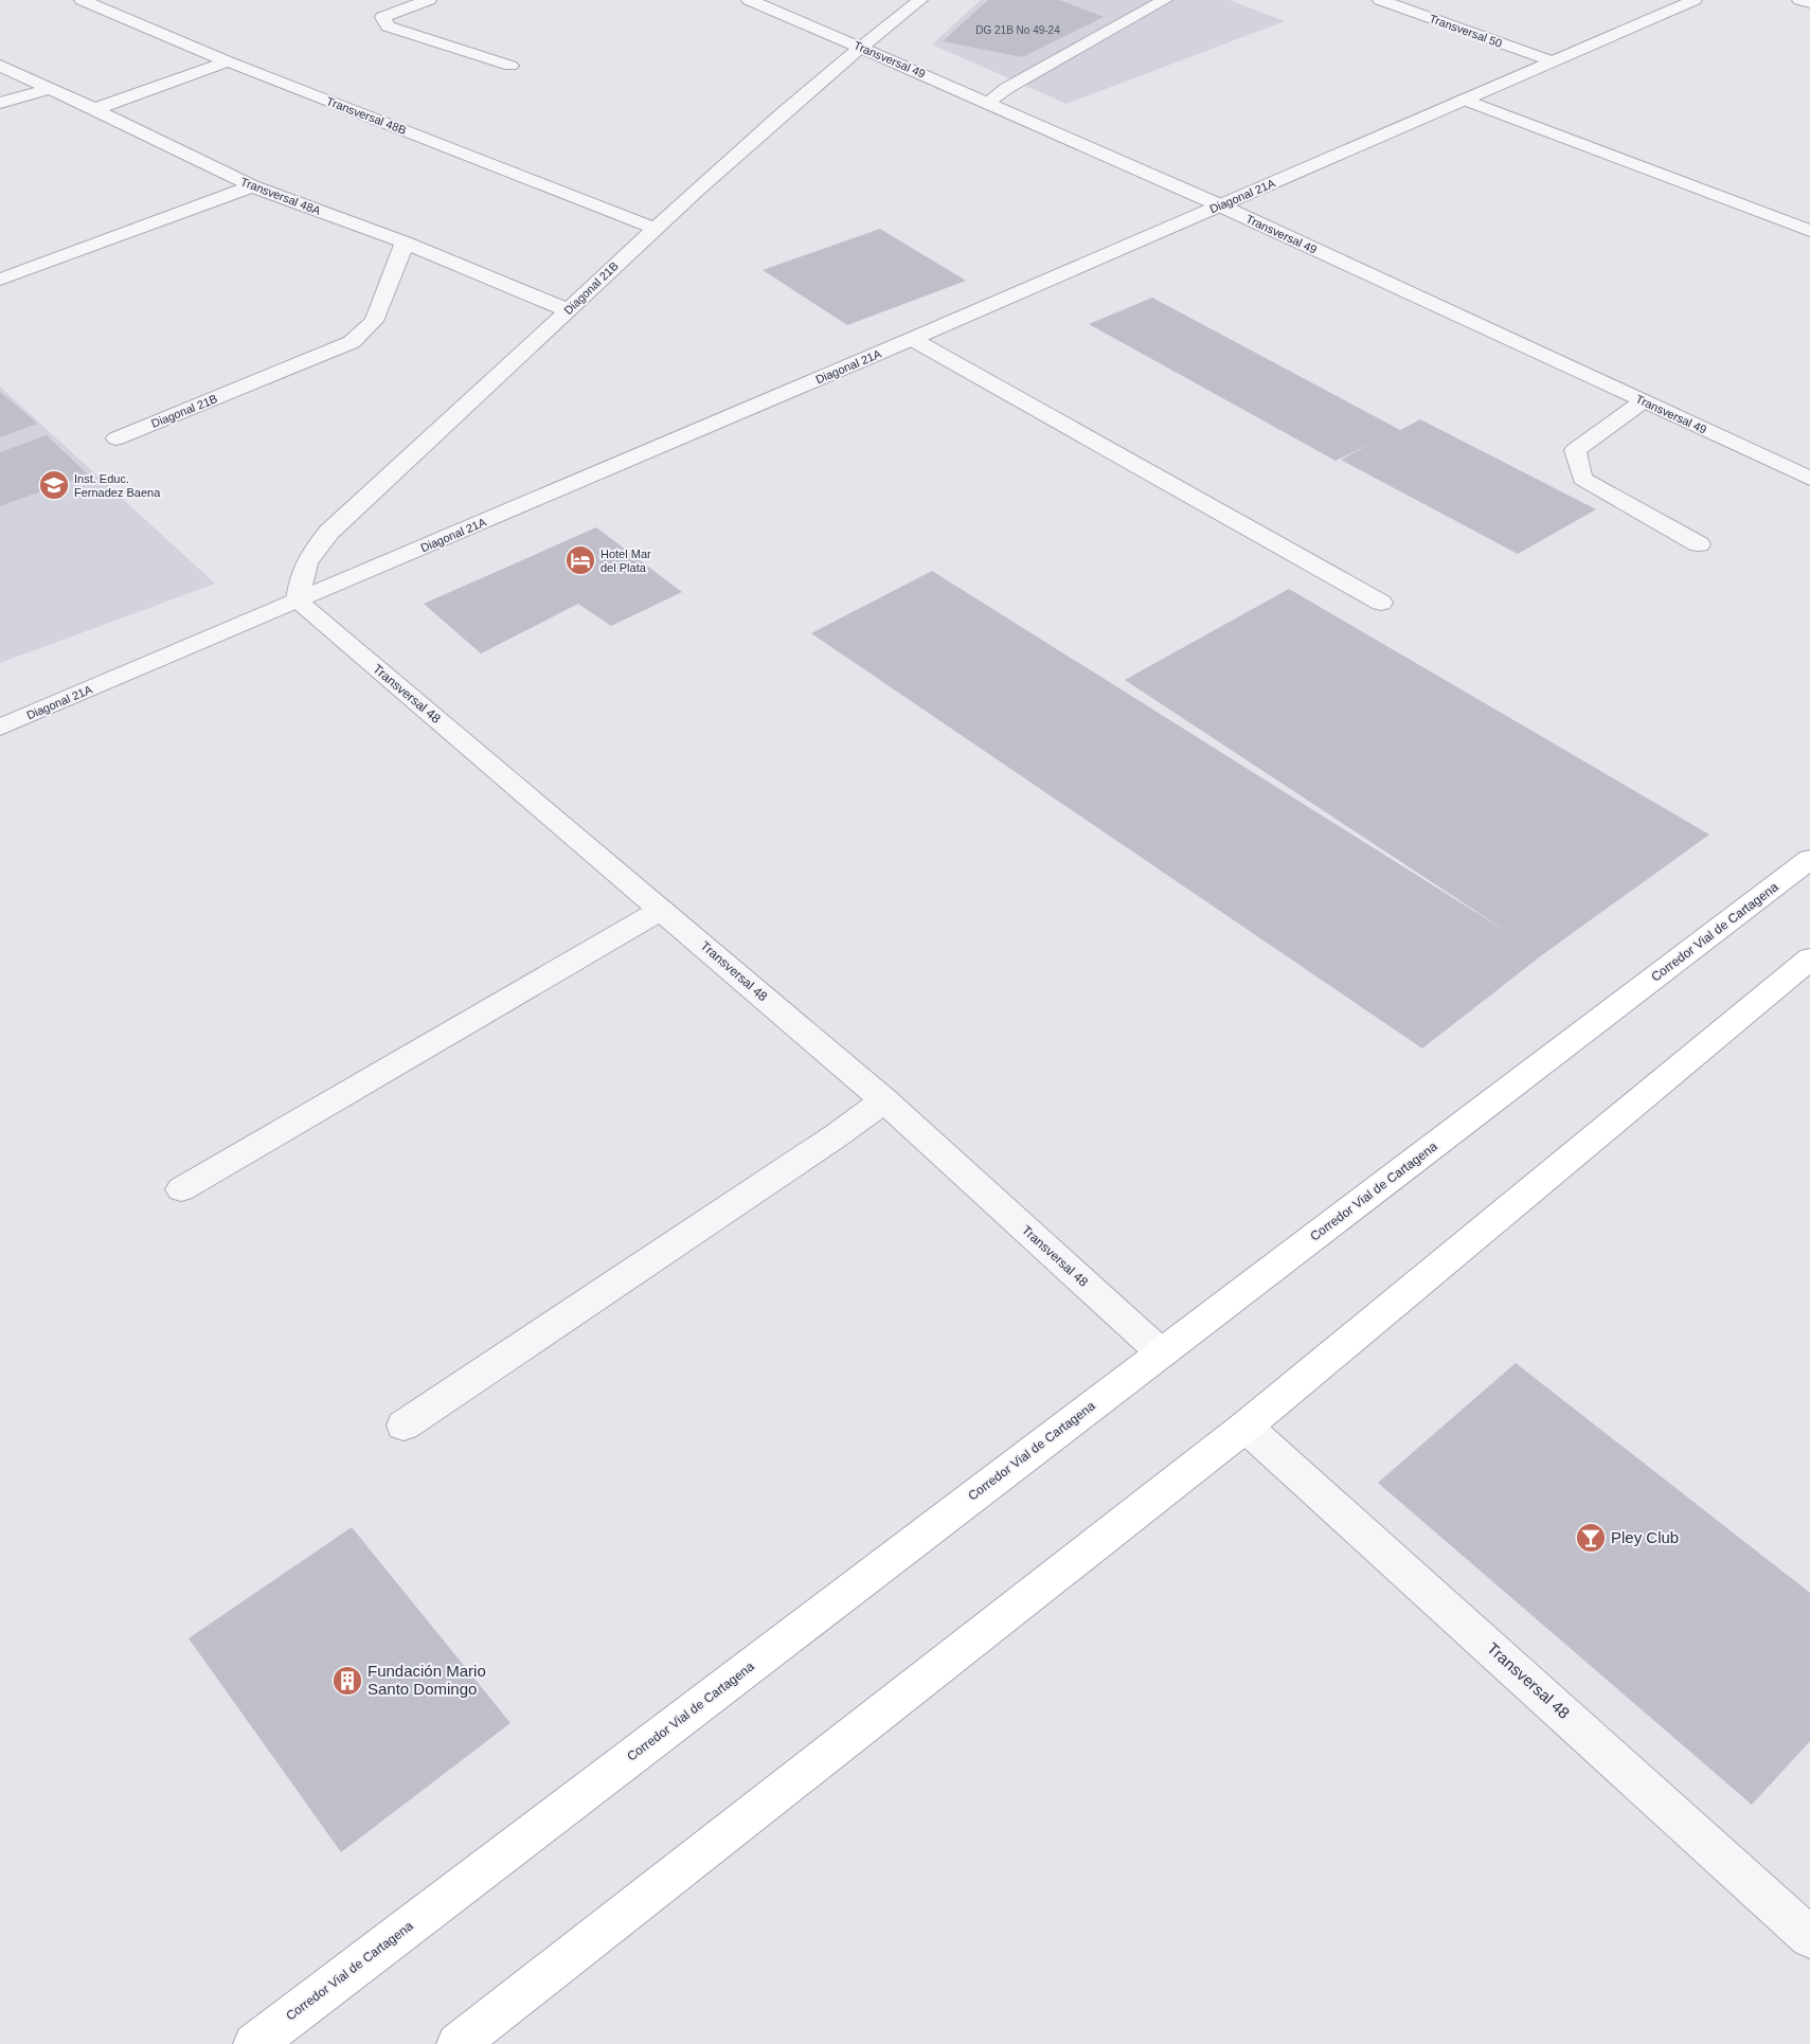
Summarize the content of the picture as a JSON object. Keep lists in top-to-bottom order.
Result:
{
  "streets": {
    "main road": ["Corredor Vial de Cartagena"],
    "street": [
      "Transversal 50",
      "Transversal 49",
      "Transversal 48B",
      "Transversal 48A",
      "Diagonal 21A",
      "Diagonal 21B",
      "Transversal 48"
    ]
  },
  "crossings": [
    ["Transversal 50", "Diagonal 21A"],
    ["Transversal 49", "Diagonal 21A"],
    ["Transversal 49", "Diagonal 21B"],
    ["Transversal 48B", "Diagonal 21B"],
    ["Transversal 48A", "Diagonal 21B"],
    ["Diagonal 21A", "Diagonal 21B"],
    ["Diagonal 21A", "Transversal 48"],
    ["Diagonal 21B", "Transversal 48"],
    ["Transversal 48", "Corredor Vial de Cartagena"]
  ],
  "places": {
    "school or university": ["Inst. Educ. Fernadez Baena"],
    "hotel": ["Hotel Mar del Plata"],
    "bar": ["Pley Club"],
    "building": ["Fundación Mario Santo Domingo"]
  },
  "house_numbers": ["DG 21B No 49-24"]
}
